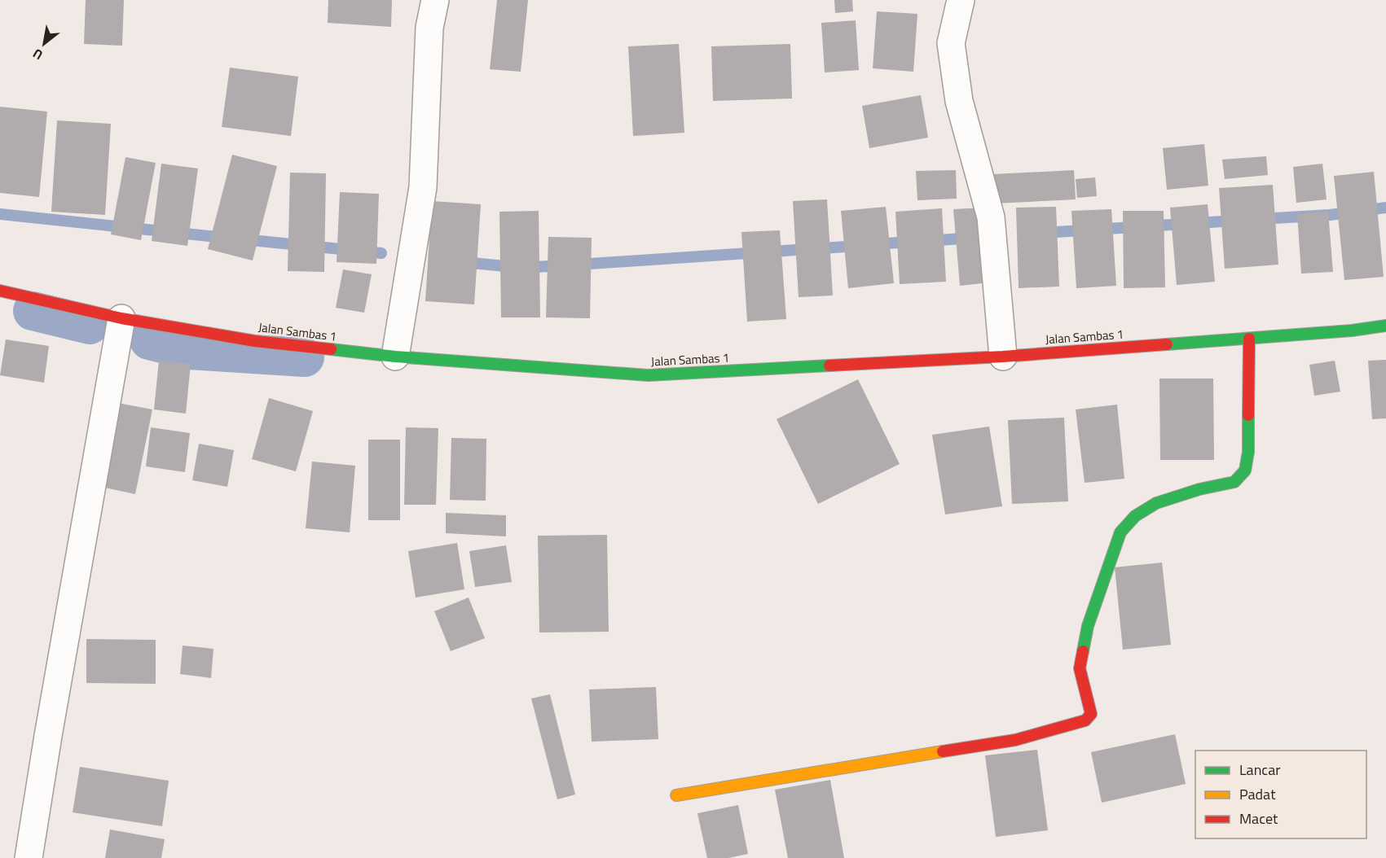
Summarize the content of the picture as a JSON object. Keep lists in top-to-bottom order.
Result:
{
  "streets": {
    "street": ["Jalan Sambas 1"]
  },
  "legend": ["Lancar", "Padat", "Macet"],
  "north": "bottom left"
}
